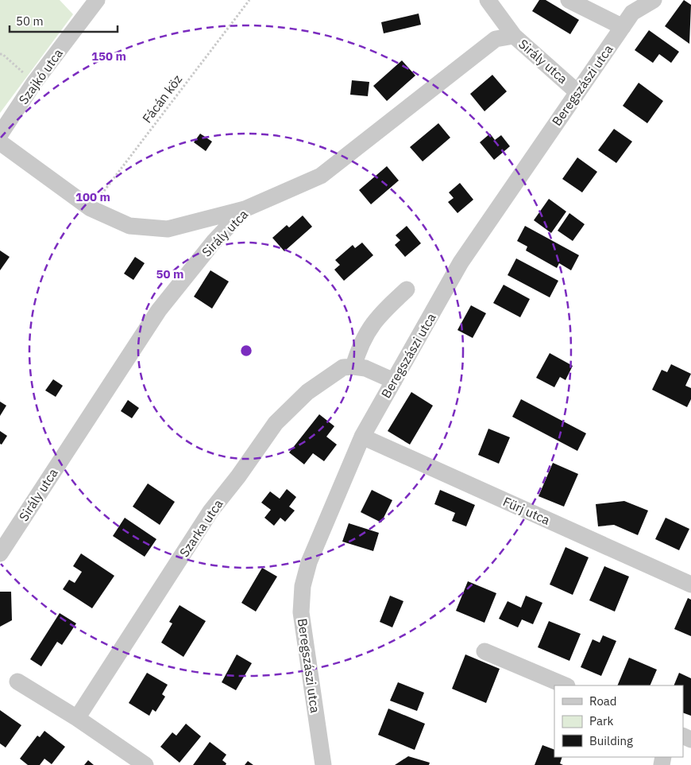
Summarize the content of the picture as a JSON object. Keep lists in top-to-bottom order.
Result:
{
  "streets": {
    "street": [
      "Sirály utca",
      "Szajkó utca",
      "Beregszászi utca",
      "Fürj utca",
      "Szarka utca"
    ],
    "path": ["Fácán köz"]
  },
  "crossings": [
    ["Sirály utca", "Beregszászi utca"],
    ["Beregszászi utca", "Fürj utca"]
  ],
  "legend": ["Road", "Park", "Building"],
  "scale_bar": "50 m",
  "rings": ["150 m", "100 m", "50 m"]
}
